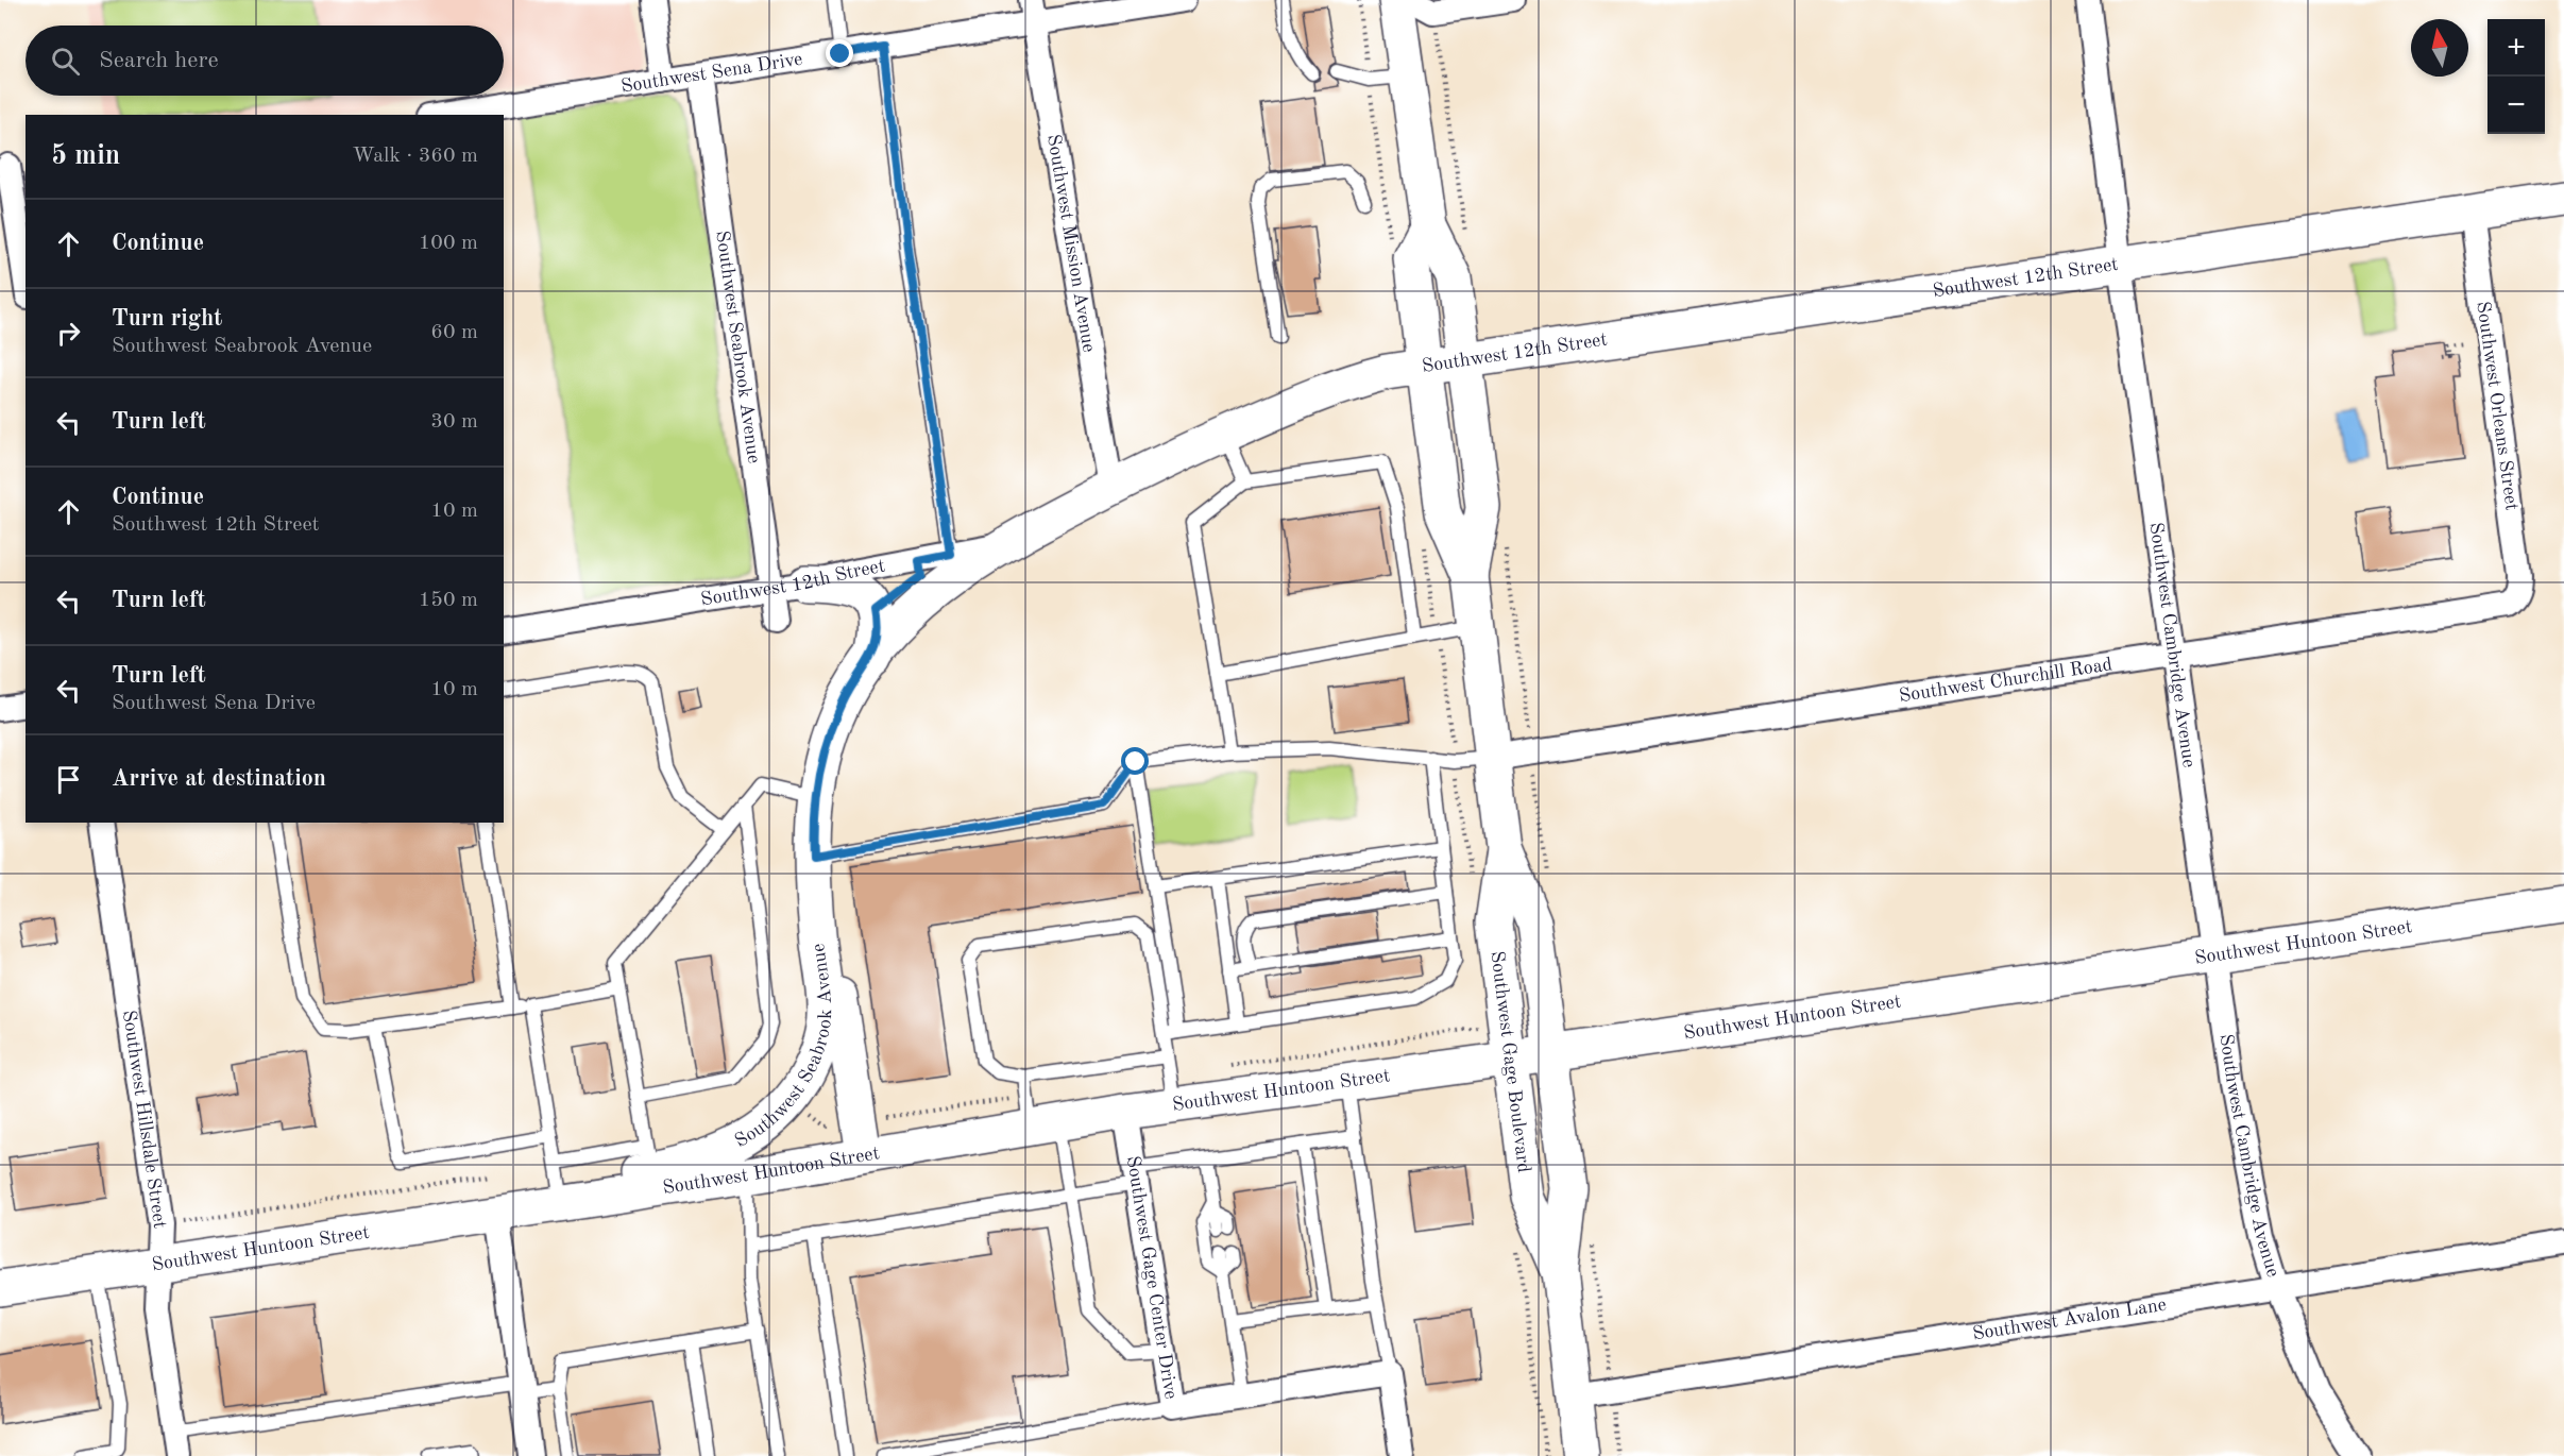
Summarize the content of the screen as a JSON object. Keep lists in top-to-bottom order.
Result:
{
  "streets": {
    "main road": [
      "Southwest 12th Street",
      "Southwest Seabrook Avenue",
      "Southwest Huntoon Street",
      "Southwest Gage Boulevard"
    ],
    "street": [
      "Southwest Sena Drive",
      "Southwest Mission Avenue",
      "Southwest Orleans Street",
      "Southwest Cambridge Avenue",
      "Southwest Churchill Road",
      "Southwest Hillsdale Street",
      "Southwest Gage Center Drive",
      "Southwest Avalon Lane"
    ]
  },
  "crossings": [
    ["Southwest Sena Drive", "Southwest Mission Avenue"],
    ["Southwest Sena Drive", "Southwest Seabrook Avenue"],
    ["Southwest Mission Avenue", "Southwest 12th Street"],
    ["Southwest 12th Street", "Southwest Seabrook Avenue"],
    ["Southwest 12th Street", "Southwest Orleans Street"],
    ["Southwest 12th Street", "Southwest Cambridge Avenue"],
    ["Southwest 12th Street", "Southwest Gage Boulevard"],
    ["Southwest Seabrook Avenue", "Southwest Huntoon Street"],
    ["Southwest Orleans Street", "Southwest Churchill Road"],
    ["Southwest Cambridge Avenue", "Southwest Churchill Road"],
    ["Southwest Cambridge Avenue", "Southwest Huntoon Street"],
    ["Southwest Cambridge Avenue", "Southwest Avalon Lane"],
    ["Southwest Churchill Road", "Southwest Gage Boulevard"],
    ["Southwest Huntoon Street", "Southwest Gage Boulevard"],
    ["Southwest Huntoon Street", "Southwest Hillsdale Street"],
    ["Southwest Huntoon Street", "Southwest Gage Center Drive"],
    ["Southwest Gage Boulevard", "Southwest Avalon Lane"]
  ],
  "north": "top",
  "page": {
    "map_buttons": ["+", "−"],
    "search": "Search here",
    "heading": ["5 min", "Walk · 360 m"],
    "list": [
      ["Continue", "100 m"],
      ["Turn right", "Southwest Seabrook Avenue", "60 m"],
      ["Turn left", "30 m"],
      ["Continue", "Southwest 12th Street", "10 m"],
      ["Turn left", "150 m"],
      ["Turn left", "Southwest Sena Drive", "10 m"],
      "Arrive at destination"
    ]
  }
}
